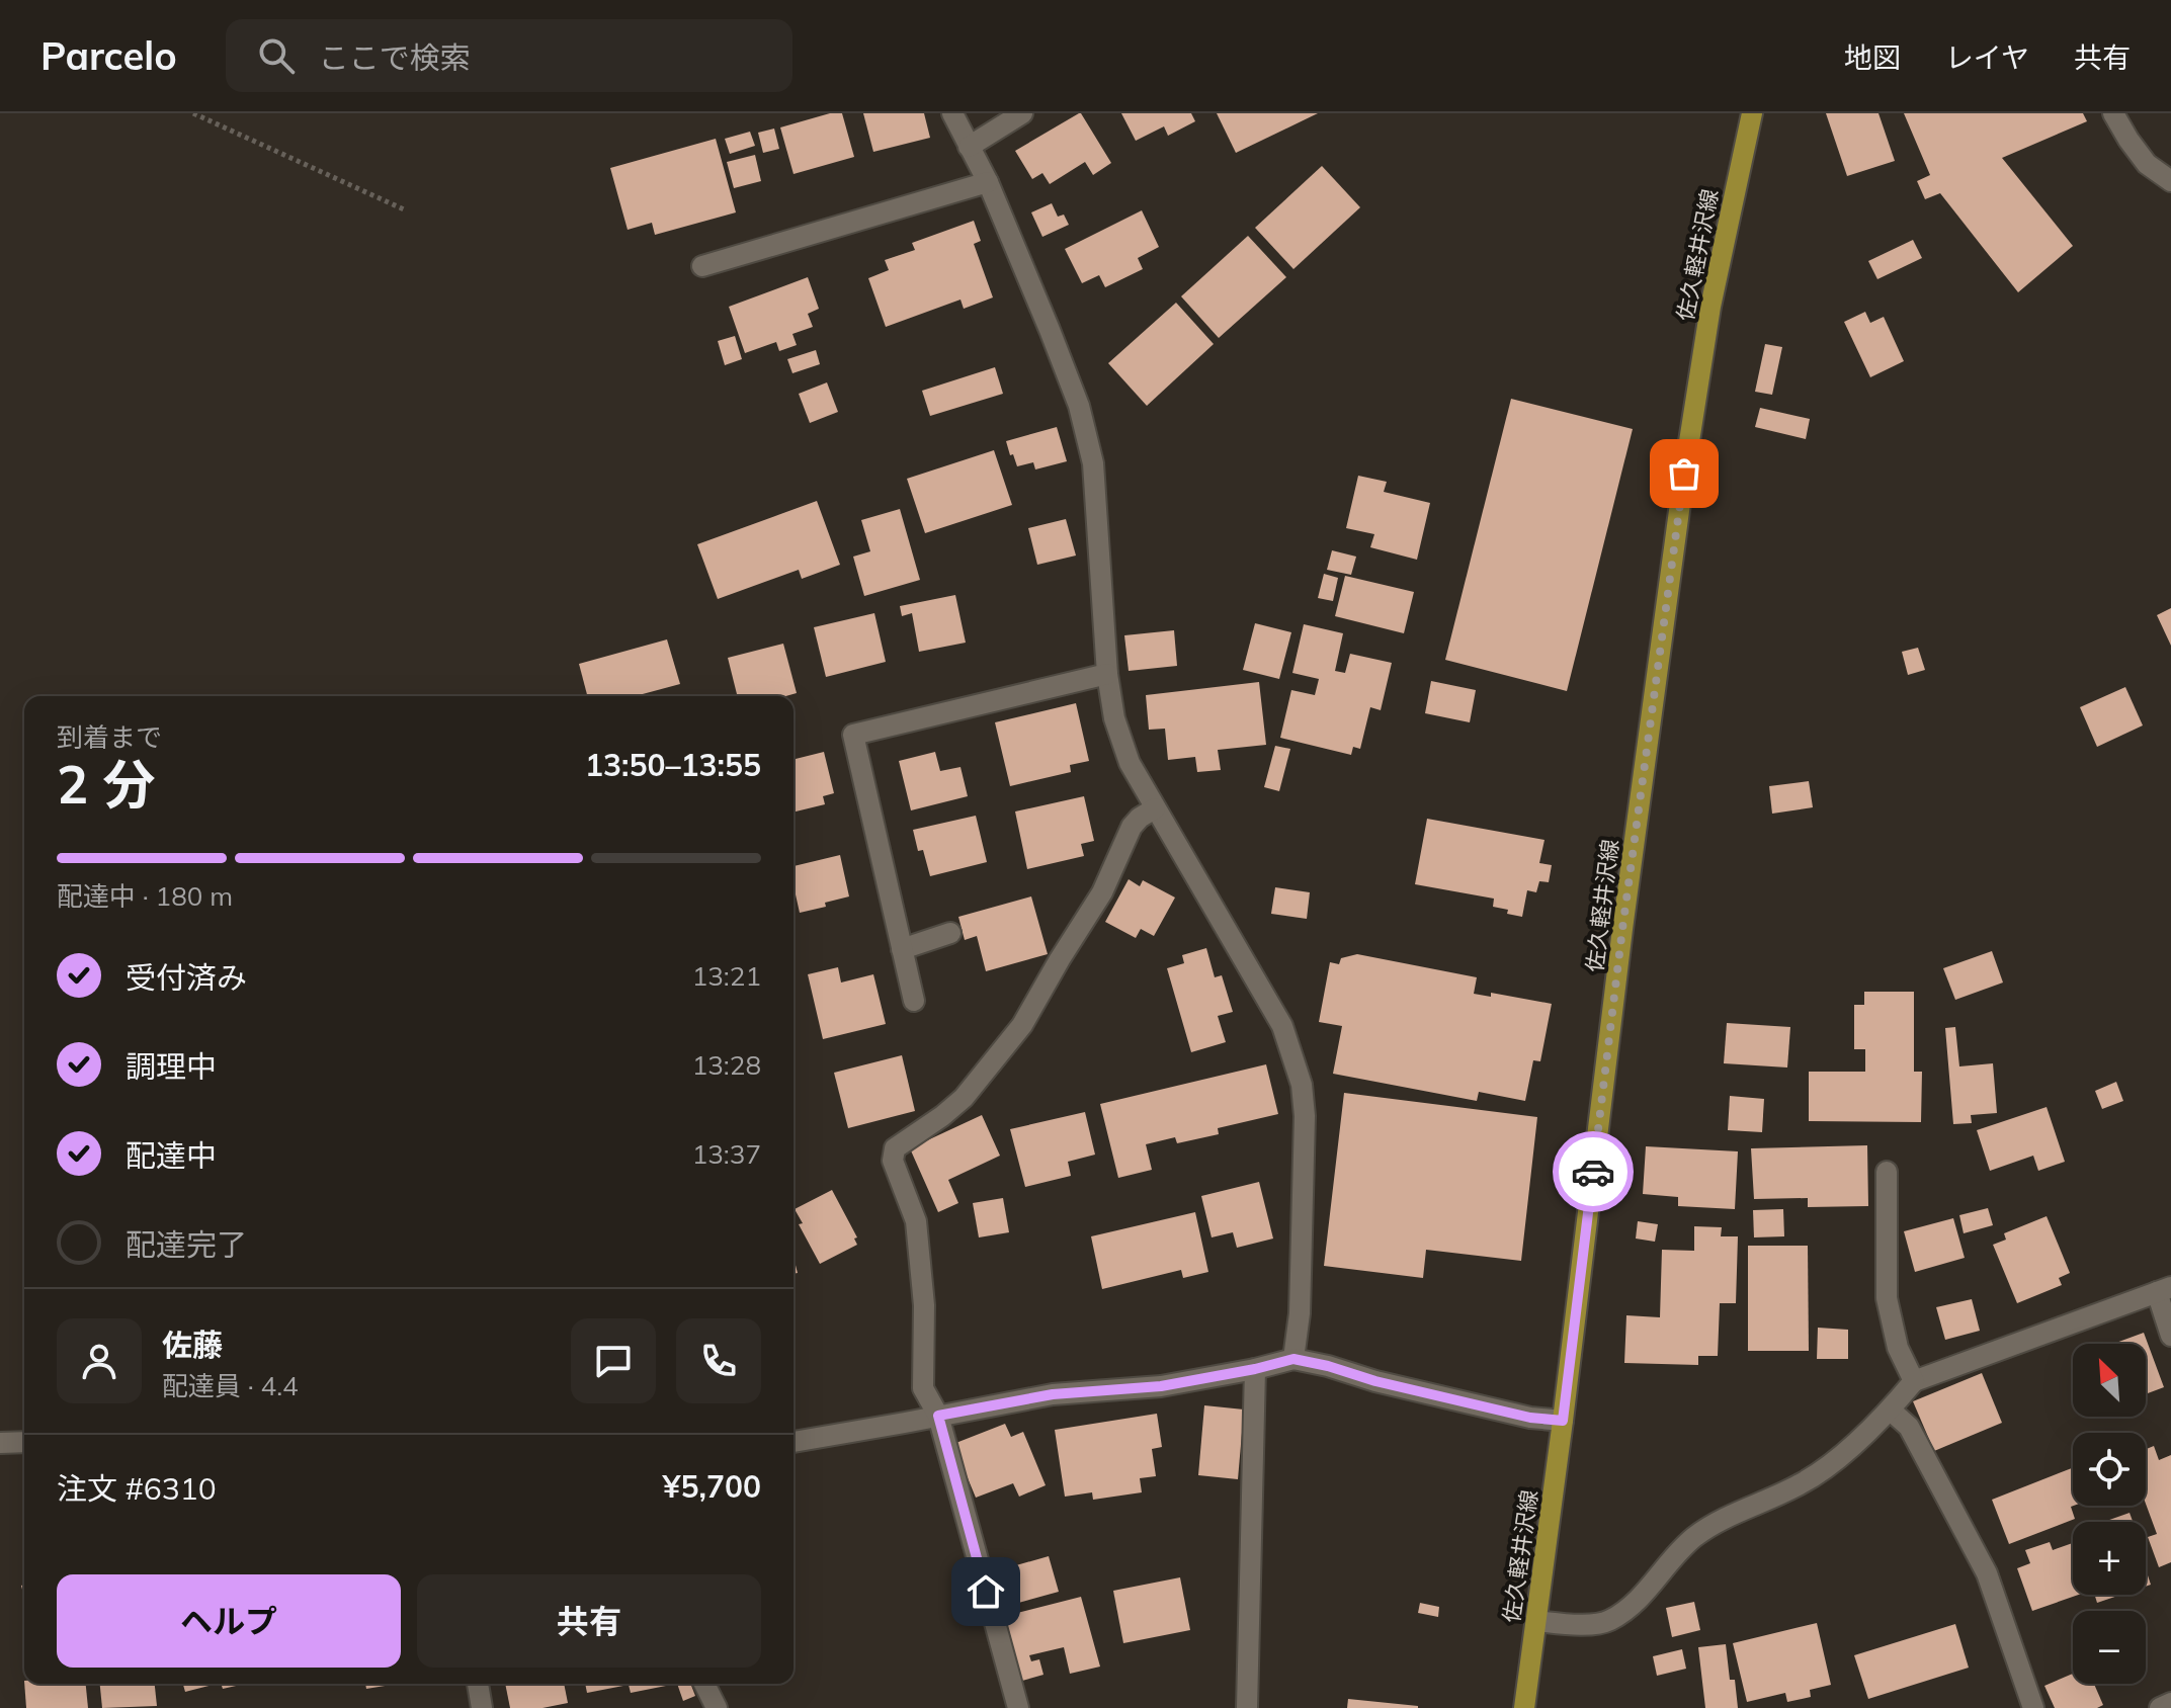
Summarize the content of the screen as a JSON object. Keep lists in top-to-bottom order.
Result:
{
  "streets": {
    "main road": ["佐久軽井沢線"]
  },
  "north": "top left",
  "page": {
    "header": "Parcelo",
    "search": "ここで検索",
    "nav": ["地図", "レイヤ", "共有"],
    "heading": ["2 分", "到着まで", "13:50–13:55"],
    "panel": [
      "佐藤",
      "配達員 · 4.4",
      "注文 #6310",
      "¥5,700"
    ],
    "bar": "配達中 · 180 m",
    "list": [
      ["受付済み", "13:21"],
      ["調理中", "13:28"],
      ["配達中", "13:37"],
      "配達完了"
    ],
    "map_buttons": ["+", "−"],
    "buttons": ["ヘルプ", "共有"]
  }
}
